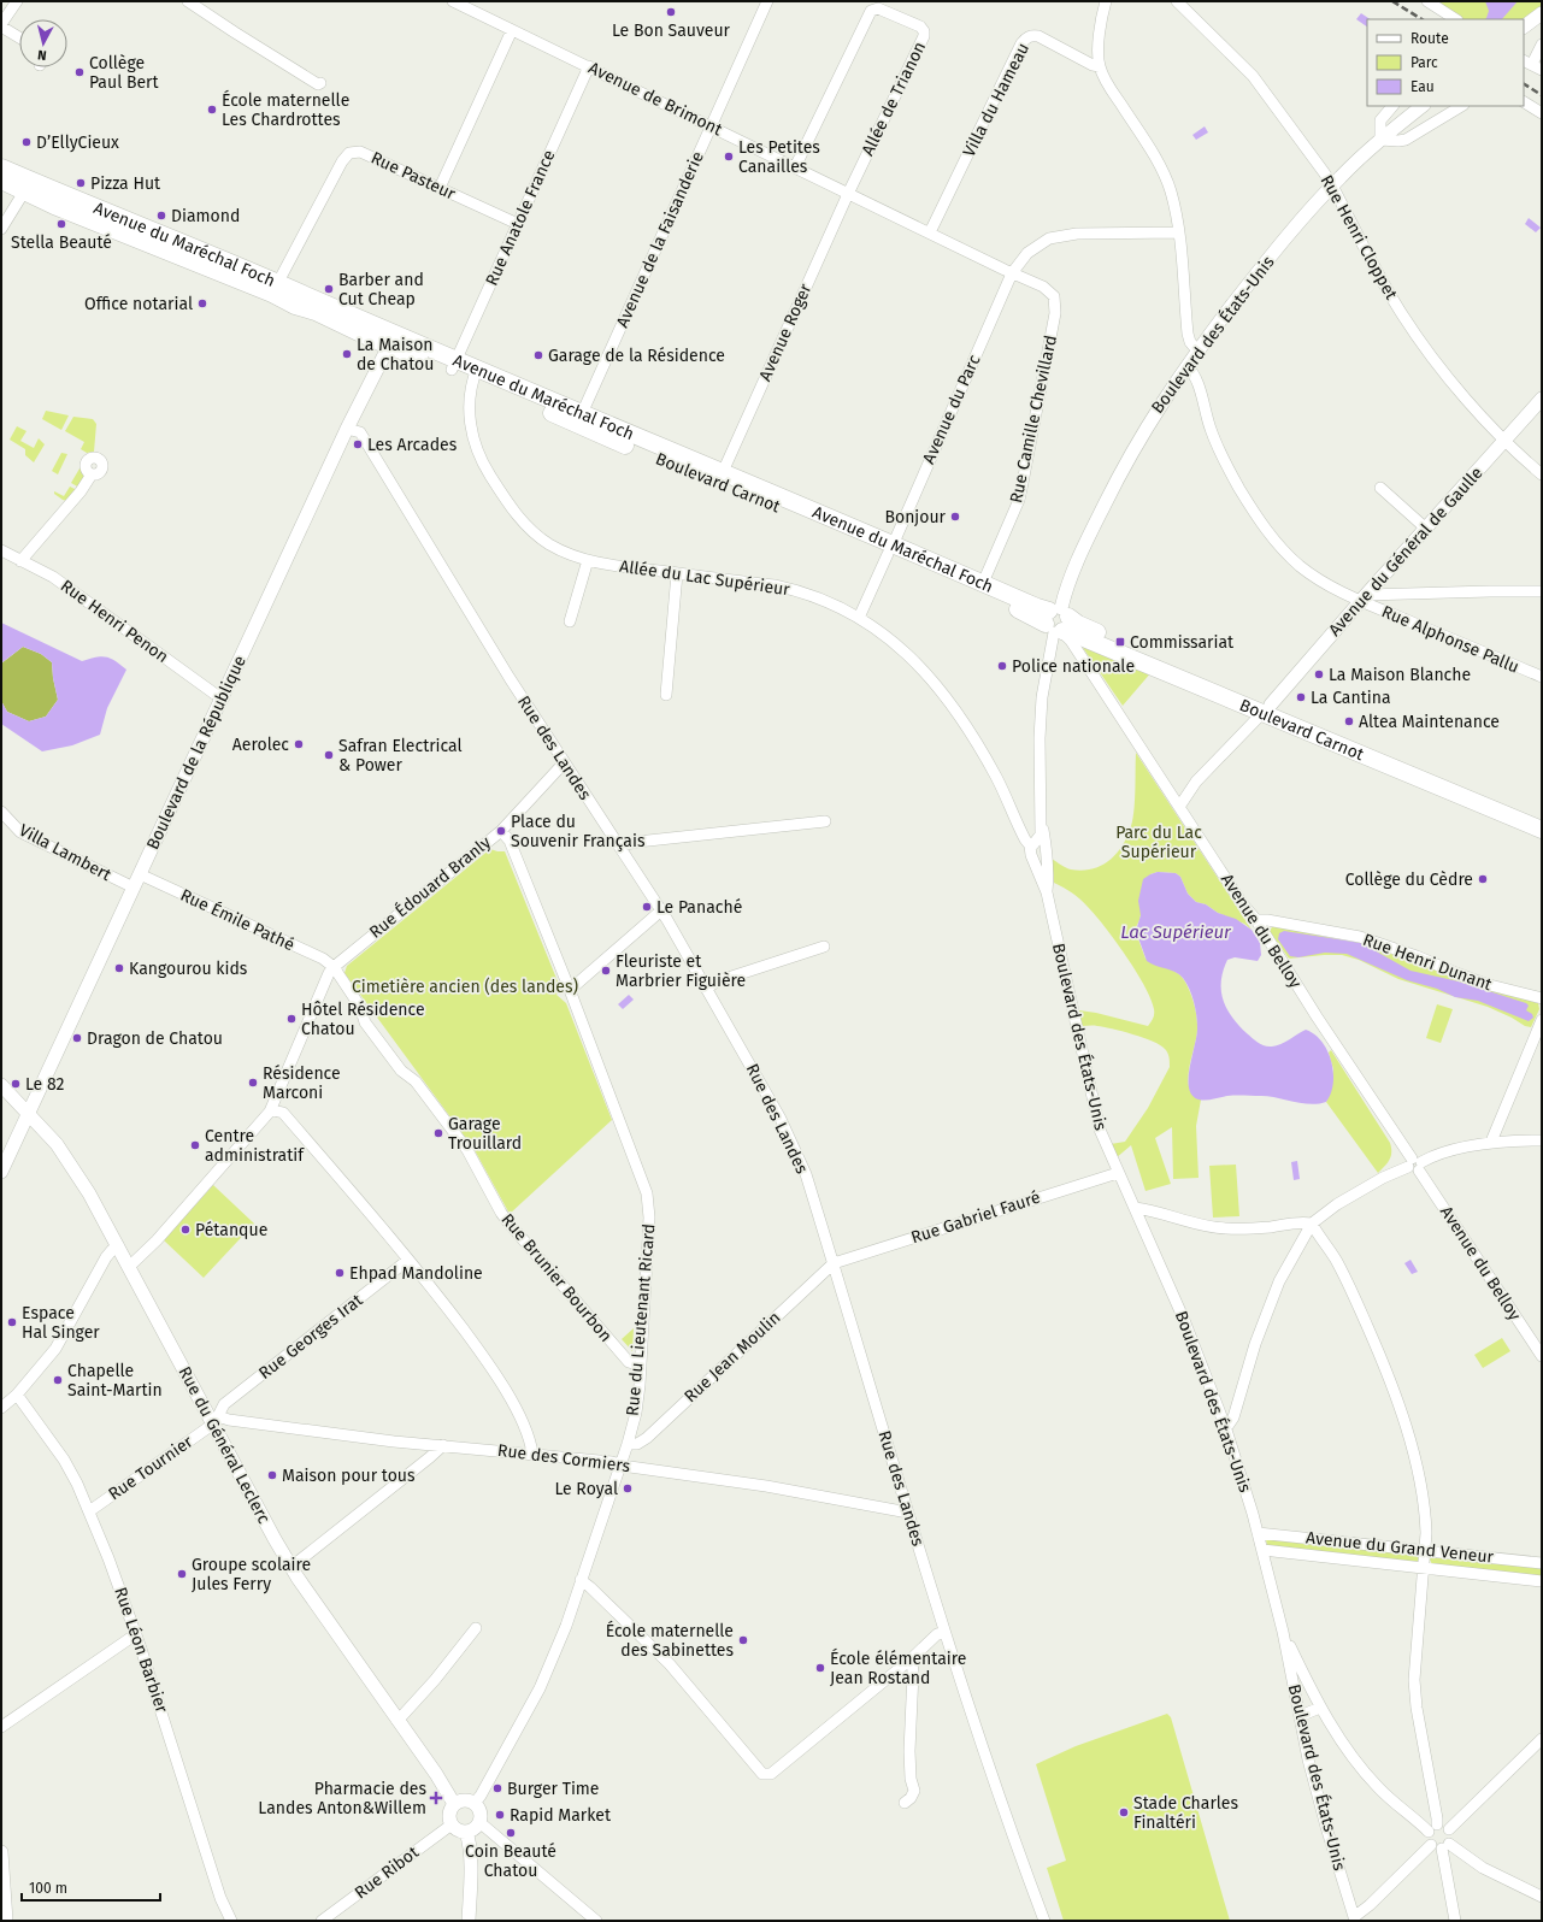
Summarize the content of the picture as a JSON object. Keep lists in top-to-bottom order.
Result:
{
  "streets": {
    "main road": ["Avenue du Maréchal Foch", "Boulevard Carnot"],
    "street": [
      "Avenue de Brimont",
      "Allée de Trianon",
      "Villa du Hameau",
      "Rue Pasteur",
      "Rue Anatole France",
      "Rue Henri Cloppet",
      "Avenue de la Faisanderie",
      "Avenue Roger",
      "Boulevard des États-Unis",
      "Avenue du Parc",
      "Rue Camille Chevillard",
      "Avenue du Général de Gaulle",
      "Allée du Lac Supérieur",
      "Rue Henri Penon",
      "Rue Alphonse Pallu",
      "Rue des Landes",
      "Boulevard de la République",
      "Villa Lambert",
      "Rue Édouard Branly",
      "Rue Émile Pathé",
      "Avenue du Belloy",
      "Rue Henri Dunant",
      "Rue Gabriel Fauré",
      "Rue Brunier Bourbon",
      "Rue du Lieutenant Ricard",
      "Rue Georges Irat",
      "Rue Jean Moulin",
      "Rue du Général Leclerc",
      "Rue des Cormiers",
      "Rue Tournier",
      "Avenue du Grand Veneur",
      "Rue Léon Barbier",
      "Rue Ribot"
    ]
  },
  "crossings": [
    ["Avenue de Brimont", "Allée de Trianon"],
    ["Avenue de Brimont", "Villa du Hameau"],
    ["Avenue de Brimont", "Rue Anatole France"],
    ["Avenue de Brimont", "Avenue de la Faisanderie"],
    ["Avenue de Brimont", "Avenue Roger"],
    ["Avenue de Brimont", "Avenue du Parc"],
    ["Avenue de Brimont", "Rue Camille Chevillard"],
    ["Allée de Trianon", "Avenue Roger"],
    ["Rue Pasteur", "Rue Anatole France"],
    ["Rue Pasteur", "Avenue du Maréchal Foch"],
    ["Rue Anatole France", "Avenue du Maréchal Foch"],
    ["Rue Anatole France", "Boulevard Carnot"],
    ["Rue Henri Cloppet", "Boulevard des États-Unis"],
    ["Rue Henri Cloppet", "Avenue du Général de Gaulle"],
    ["Avenue de la Faisanderie", "Boulevard Carnot"],
    ["Avenue du Maréchal Foch", "Avenue du Parc"],
    ["Avenue du Maréchal Foch", "Rue Camille Chevillard"],
    ["Avenue du Maréchal Foch", "Boulevard Carnot"],
    ["Avenue du Maréchal Foch", "Boulevard de la République"],
    ["Avenue Roger", "Boulevard Carnot"],
    ["Boulevard des États-Unis", "Boulevard Carnot"],
    ["Boulevard des États-Unis", "Allée du Lac Supérieur"],
    ["Boulevard des États-Unis", "Rue Alphonse Pallu"],
    ["Boulevard des États-Unis", "Avenue du Belloy"],
    ["Boulevard des États-Unis", "Rue Gabriel Fauré"],
    ["Boulevard des États-Unis", "Avenue du Grand Veneur"],
    ["Avenue du Parc", "Rue Camille Chevillard"],
    ["Avenue du Parc", "Boulevard Carnot"],
    ["Avenue du Parc", "Allée du Lac Supérieur"],
    ["Boulevard Carnot", "Avenue du Général de Gaulle"],
    ["Boulevard Carnot", "Allée du Lac Supérieur"],
    ["Boulevard Carnot", "Boulevard de la République"],
    ["Boulevard Carnot", "Avenue du Belloy"],
    ["Avenue du Général de Gaulle", "Rue Alphonse Pallu"],
    ["Rue Henri Penon", "Boulevard de la République"],
    ["Rue des Landes", "Boulevard de la République"],
    ["Rue des Landes", "Rue Édouard Branly"],
    ["Rue des Landes", "Rue Gabriel Fauré"],
    ["Rue des Landes", "Rue Jean Moulin"],
    ["Rue des Landes", "Rue des Cormiers"],
    ["Boulevard de la République", "Villa Lambert"],
    ["Boulevard de la République", "Rue Émile Pathé"],
    ["Boulevard de la République", "Rue du Général Leclerc"],
    ["Rue Édouard Branly", "Rue Émile Pathé"],
    ["Rue Édouard Branly", "Rue Brunier Bourbon"],
    ["Rue Édouard Branly", "Rue du Lieutenant Ricard"],
    ["Rue Émile Pathé", "Rue Brunier Bourbon"],
    ["Avenue du Belloy", "Rue Henri Dunant"],
    ["Rue Gabriel Fauré", "Rue Jean Moulin"],
    ["Rue Brunier Bourbon", "Rue du Lieutenant Ricard"],
    ["Rue du Lieutenant Ricard", "Rue Jean Moulin"],
    ["Rue du Lieutenant Ricard", "Rue du Général Leclerc"],
    ["Rue du Lieutenant Ricard", "Rue des Cormiers"],
    ["Rue du Lieutenant Ricard", "Rue Ribot"],
    ["Rue Georges Irat", "Rue du Général Leclerc"],
    ["Rue Georges Irat", "Rue des Cormiers"],
    ["Rue Georges Irat", "Rue Tournier"],
    ["Rue du Général Leclerc", "Rue des Cormiers"],
    ["Rue du Général Leclerc", "Rue Tournier"],
    ["Rue du Général Leclerc", "Rue Ribot"],
    ["Rue des Cormiers", "Rue Tournier"],
    ["Rue Tournier", "Rue Léon Barbier"]
  ],
  "water": ["Lac Supérieur"],
  "parks": ["Parc du Lac Supérieur", "Cimetière ancien (des landes)"],
  "places": {
    "other": [
      "Le Bon Sauveur",
      "Collège Paul Bert",
      "École maternelle Les Chardrottes",
      "D’EllyCieux",
      "Les Petites Canailles",
      "Pizza Hut",
      "Diamond",
      "Stella Beauté",
      "Barber and Cut Cheap",
      "Office notarial",
      "La Maison de Chatou",
      "Garage de la Résidence",
      "Les Arcades",
      "Bonjour",
      "Police nationale",
      "La Maison Blanche",
      "La Cantina",
      "Altea Maintenance",
      "Aerolec",
      "Safran Electrical & Power",
      "Place du Souvenir Français",
      "Collège du Cèdre",
      "Le Panaché",
      "Kangourou kids",
      "Fleuriste et Marbrier Figuière",
      "Hôtel Résidence Chatou",
      "Dragon de Chatou",
      "Résidence Marconi",
      "Le 82",
      "Garage Trouillard",
      "Centre administratif",
      "Pétanque",
      "Ehpad Mandoline",
      "Espace Hal Singer",
      "Chapelle Saint-Martin",
      "Maison pour tous",
      "Le Royal",
      "Groupe scolaire Jules Ferry",
      "École maternelle des Sabinettes",
      "École élémentaire Jean Rostand",
      "Burger Time",
      "Stade Charles Finaltéri",
      "Rapid Market",
      "Coin Beauté Chatou"
    ],
    "transit": ["Commissariat"],
    "health": ["Pharmacie des Landes Anton&Willem"]
  },
  "legend": ["Route", "Parc", "Eau"],
  "scale_bar": "100 m",
  "north": "bottom"
}
